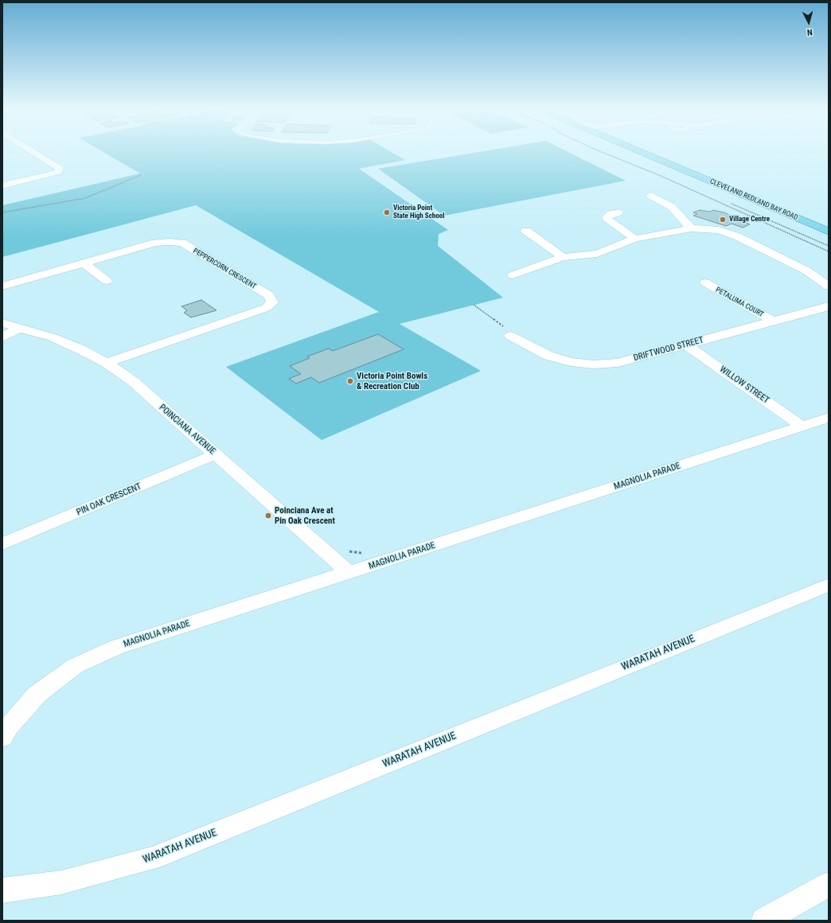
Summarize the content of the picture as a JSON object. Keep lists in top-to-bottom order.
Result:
{
  "streets": {
    "highway": ["CLEVELAND REDLAND BAY ROAD"],
    "street": [
      "PEPPERCORN CRESCENT",
      "PETALUMA COURT",
      "DRIFTWOOD STREET",
      "WILLOW STREET",
      "POINCIANA AVENUE",
      "MAGNOLIA PARADE",
      "PIN OAK CRESCENT",
      "WARATAH AVENUE"
    ]
  },
  "crossings": [
    ["PEPPERCORN CRESCENT", "POINCIANA AVENUE"],
    ["PETALUMA COURT", "DRIFTWOOD STREET"],
    ["DRIFTWOOD STREET", "WILLOW STREET"],
    ["WILLOW STREET", "MAGNOLIA PARADE"],
    ["POINCIANA AVENUE", "MAGNOLIA PARADE"],
    ["POINCIANA AVENUE", "PIN OAK CRESCENT"]
  ],
  "places": [
    "Victoria Point State High School",
    "Village Centre",
    "Victoria Point Bowls & Recreation Club",
    "Poinciana Ave at Pin Oak Crescent"
  ],
  "north": "bottom"
}
